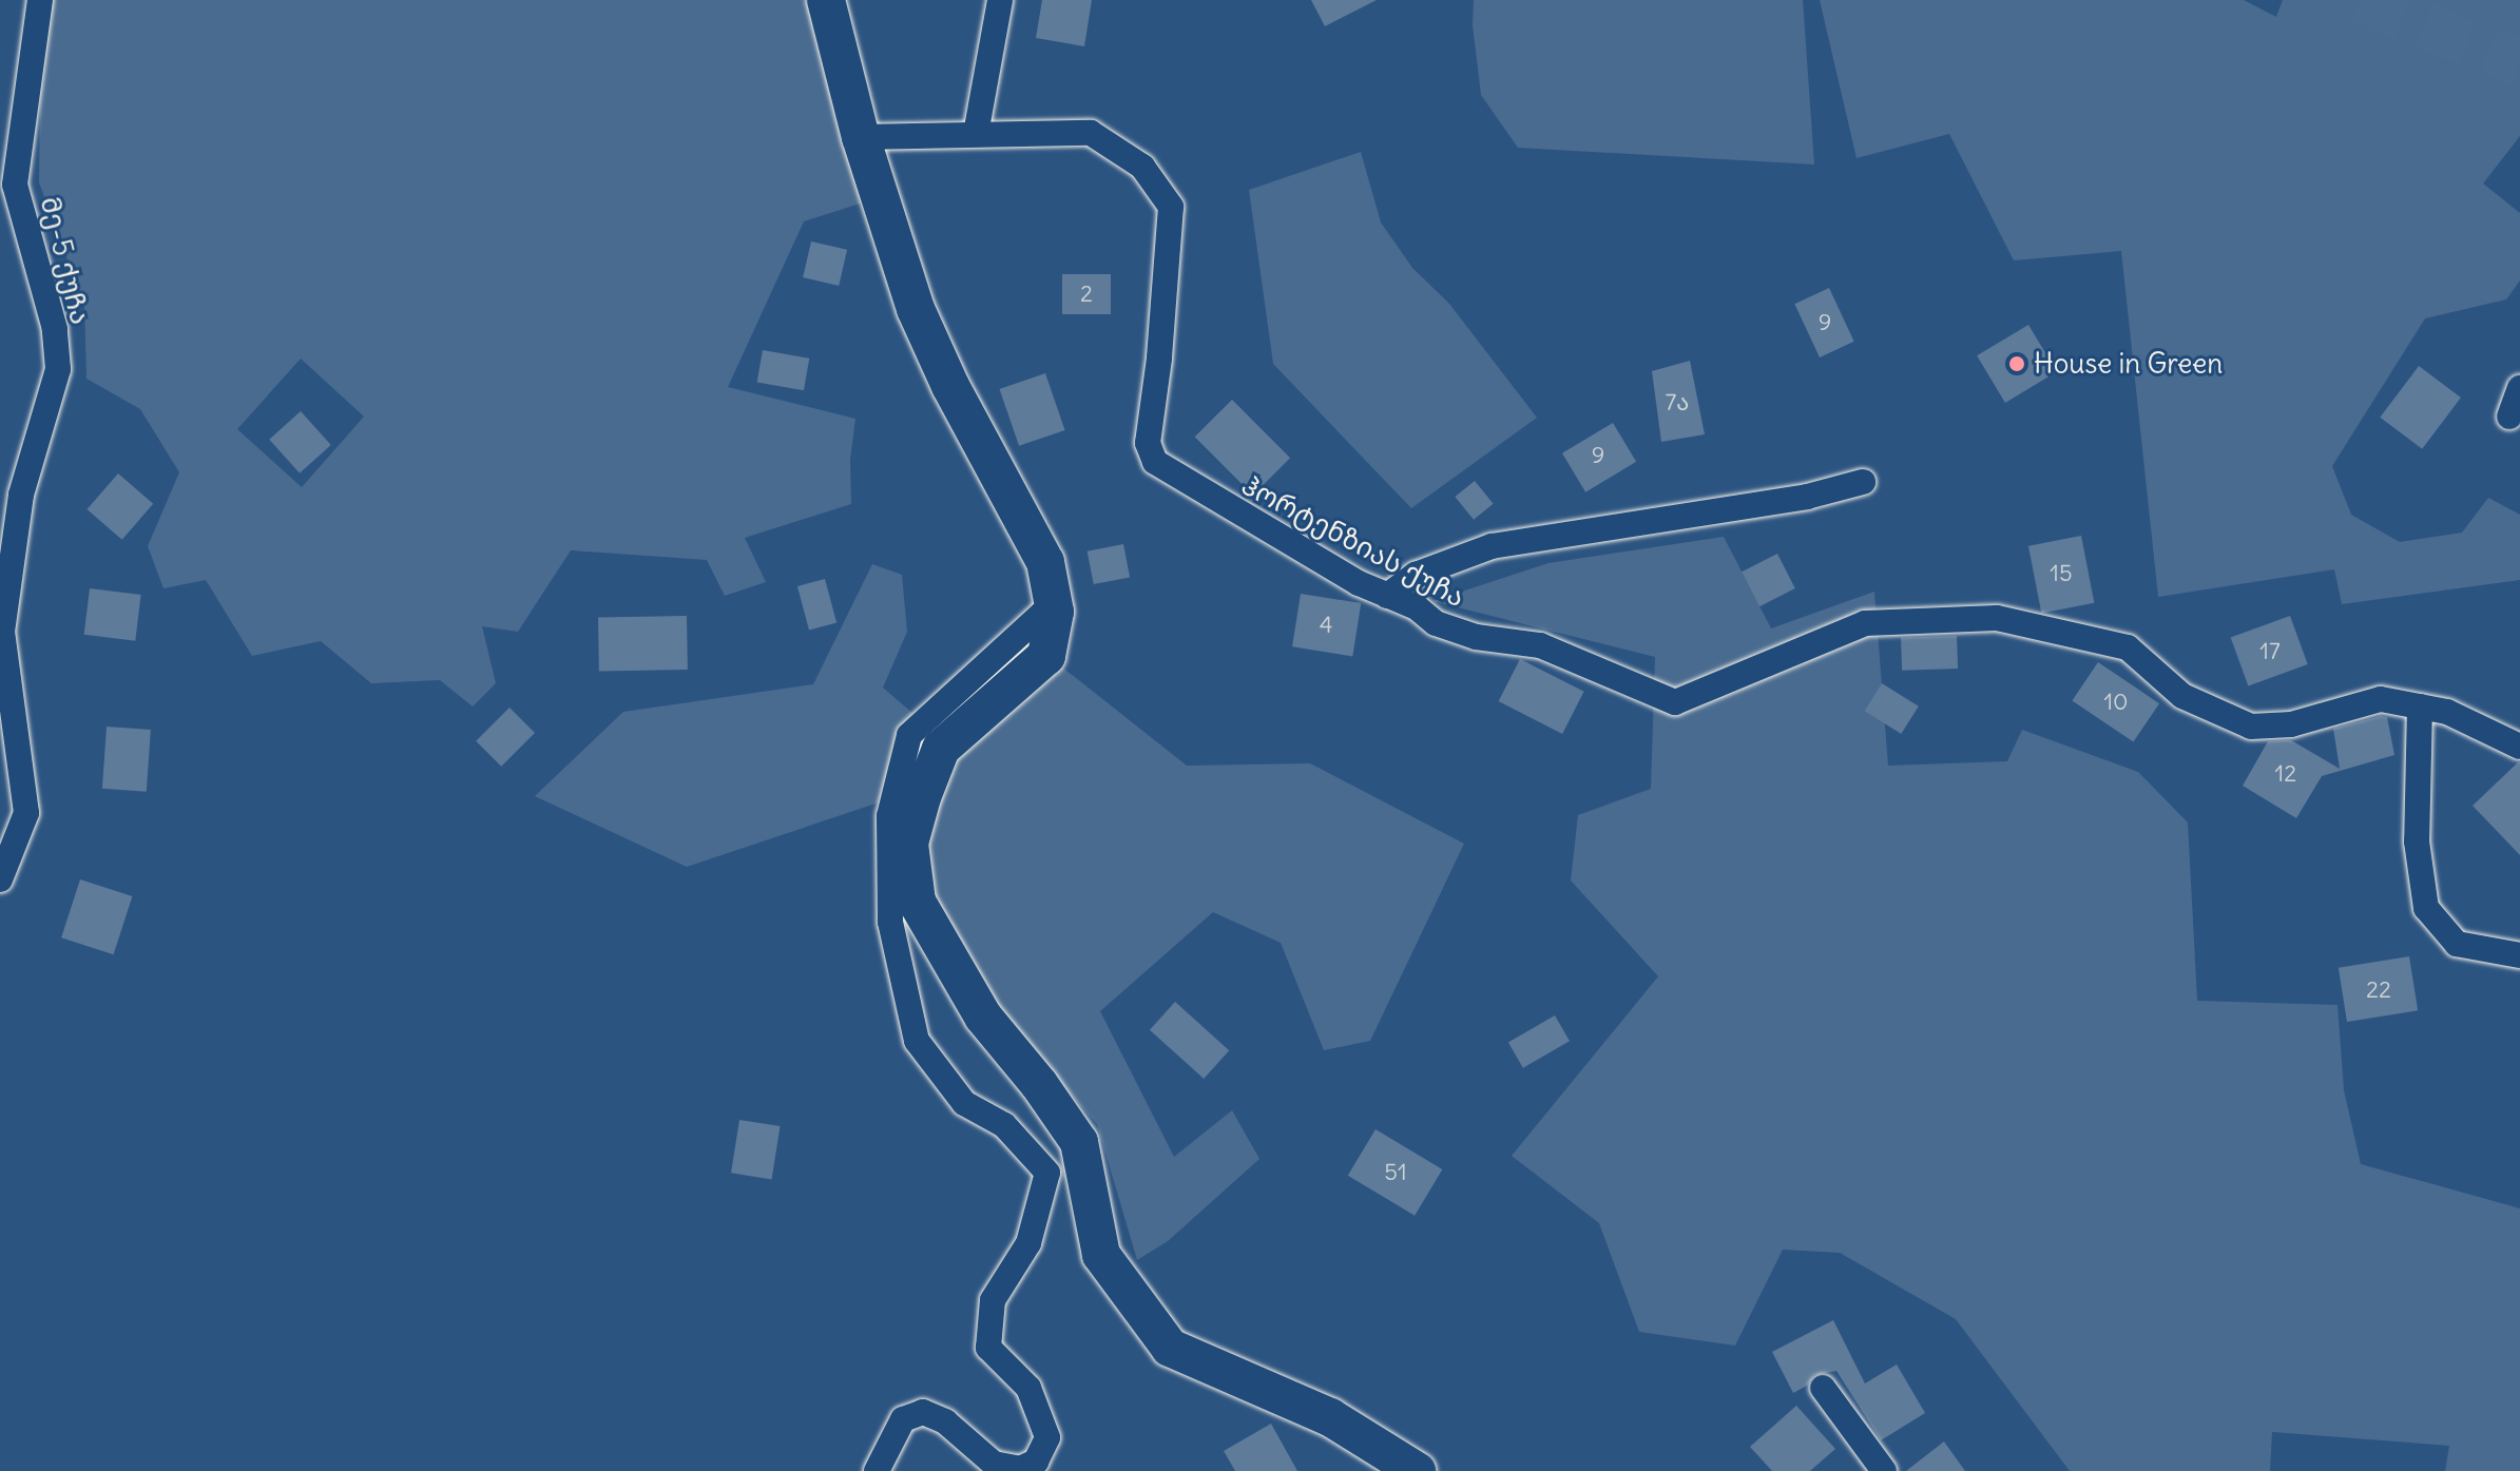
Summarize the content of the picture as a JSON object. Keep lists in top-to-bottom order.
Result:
{
  "streets": {
    "street": ["მე-5 ქუჩა", "ჰორტენზიას ქუჩა"]
  },
  "places": ["House in Green"],
  "house_numbers": [
    "2",
    "9",
    "7ა",
    "9",
    "15",
    "4",
    "17",
    "10",
    "12",
    "22",
    "51"
  ]
}
